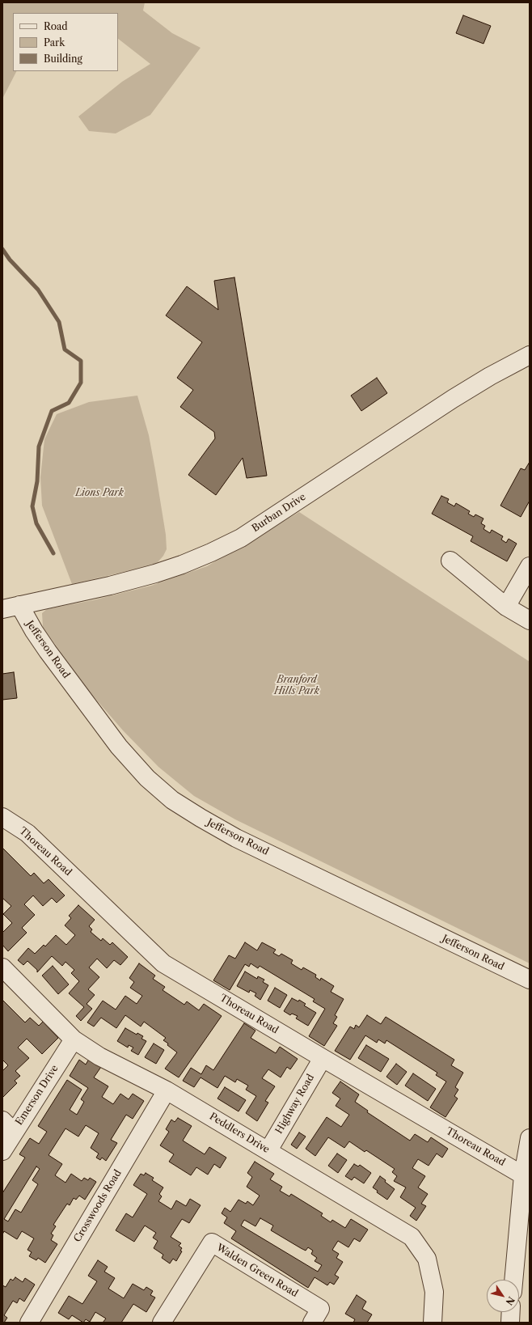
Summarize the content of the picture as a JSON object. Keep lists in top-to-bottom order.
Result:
{
  "streets": {
    "street": [
      "Burban Drive",
      "Jefferson Road",
      "Thoreau Road",
      "Emerson Drive",
      "Highway Road",
      "Peddlers Drive",
      "Crosswoods Road",
      "Walden Green Road"
    ]
  },
  "crossings": [
    ["Burban Drive", "Jefferson Road"],
    ["Thoreau Road", "Highway Road"],
    ["Emerson Drive", "Peddlers Drive"],
    ["Highway Road", "Peddlers Drive"],
    ["Peddlers Drive", "Crosswoods Road"]
  ],
  "parks": ["Lions Park", "Branford Hills Park"],
  "legend": ["Road", "Park", "Building"],
  "north": "bottom right"
}
